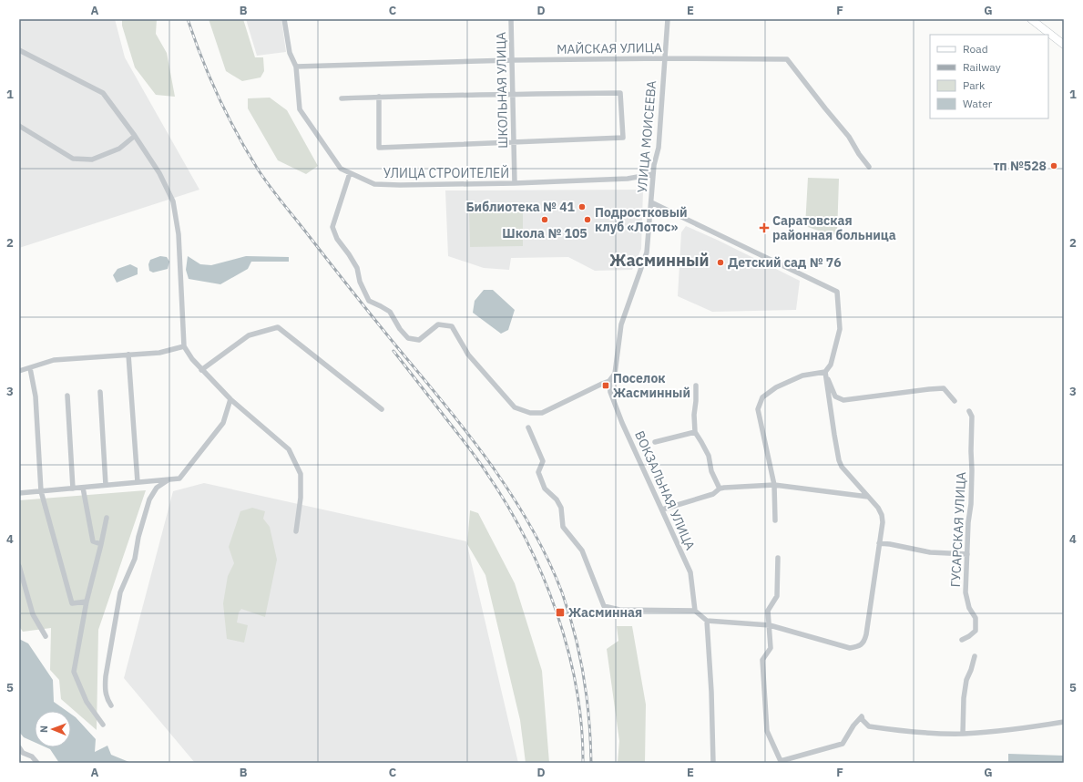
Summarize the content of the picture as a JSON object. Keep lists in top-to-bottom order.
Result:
{
  "streets": {
    "street": [
      "МАЙСКАЯ УЛИЦА",
      "ШКОЛЬНАЯ УЛИЦА",
      "УЛИЦА МОИСЕЕВА",
      "УЛИЦА СТРОИТЕЛЕЙ",
      "ВОКЗАЛЬНАЯ УЛИЦА",
      "ГУСАРСКАЯ УЛИЦА"
    ]
  },
  "crossings": [
    ["МАЙСКАЯ УЛИЦА", "ШКОЛЬНАЯ УЛИЦА"],
    ["МАЙСКАЯ УЛИЦА", "УЛИЦА МОИСЕЕВА"],
    ["МАЙСКАЯ УЛИЦА", "УЛИЦА СТРОИТЕЛЕЙ"],
    ["ШКОЛЬНАЯ УЛИЦА", "УЛИЦА СТРОИТЕЛЕЙ"],
    ["УЛИЦА МОИСЕЕВА", "УЛИЦА СТРОИТЕЛЕЙ"],
    ["УЛИЦА МОИСЕЕВА", "ВОКЗАЛЬНАЯ УЛИЦА"]
  ],
  "districts": ["Жасминный"],
  "places": {
    "other": [
      "тп №528",
      "Библиотека № 41",
      "Школа № 105",
      "Подростковый клуб «Лотос»",
      "Детский сад № 76"
    ],
    "health": ["Саратовская районная больница"],
    "transit": ["Поселок Жасминный", "Жасминная"]
  },
  "legend": [
    "Road",
    "Railway",
    "Park",
    "Water"
  ],
  "north": "left",
  "grid": {
    "columns": [
      "A",
      "B",
      "C",
      "D",
      "E",
      "F",
      "G"
    ],
    "rows": [
      "1",
      "2",
      "3",
      "4",
      "5"
    ]
  }
}
